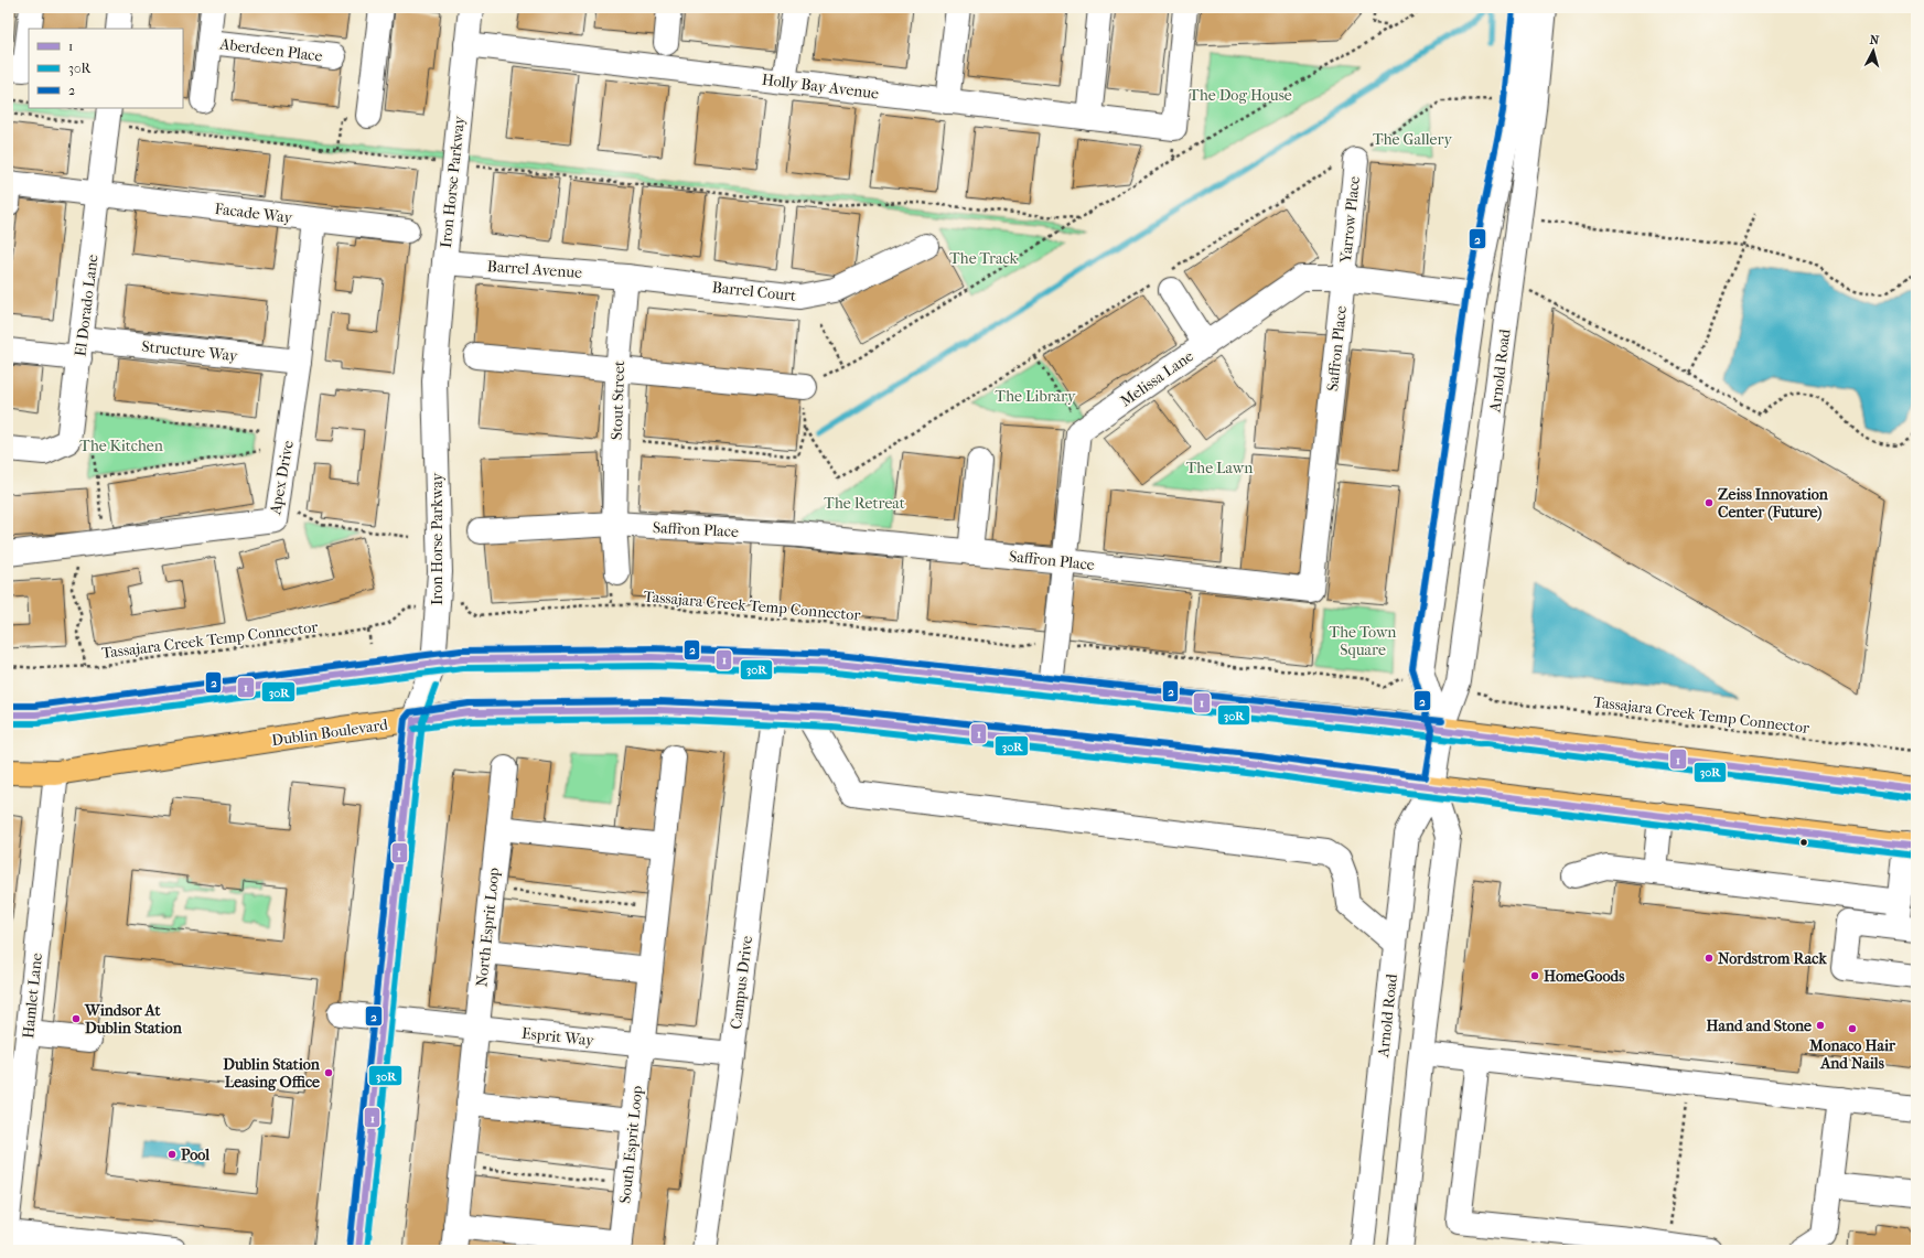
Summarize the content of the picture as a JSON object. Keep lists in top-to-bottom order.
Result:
{
  "streets": {
    "main road": ["Dublin Boulevard"],
    "street": [
      "Aberdeen Place",
      "Holly Bay Avenue",
      "Iron Horse Parkway",
      "Facade Way",
      "Yarrow Place",
      "Barrel Avenue",
      "Barrel Court",
      "El Dorado Lane",
      "Saffron Place",
      "Structure Way",
      "Arnold Road",
      "Melissa Lane",
      "Stout Street",
      "Apex Drive",
      "North Esprit Loop",
      "Campus Drive",
      "Hamlet Lane",
      "Esprit Way",
      "South Esprit Loop"
    ],
    "path": ["Tassajara Creek Temp Connector"]
  },
  "crossings": [
    ["Holly Bay Avenue", "Iron Horse Parkway"],
    ["Iron Horse Parkway", "Barrel Avenue"],
    ["Iron Horse Parkway", "Dublin Boulevard"],
    ["Iron Horse Parkway", "Esprit Way"],
    ["Facade Way", "El Dorado Lane"],
    ["Facade Way", "Apex Drive"],
    ["Yarrow Place", "Saffron Place"],
    ["Yarrow Place", "Melissa Lane"],
    ["Barrel Avenue", "Barrel Court"],
    ["Barrel Avenue", "Stout Street"],
    ["Barrel Court", "Stout Street"],
    ["El Dorado Lane", "Structure Way"],
    ["Saffron Place", "Melissa Lane"],
    ["Saffron Place", "Stout Street"],
    ["Structure Way", "Apex Drive"],
    ["Arnold Road", "Melissa Lane"],
    ["Arnold Road", "Dublin Boulevard"],
    ["Dublin Boulevard", "Campus Drive"],
    ["Dublin Boulevard", "Hamlet Lane"],
    ["North Esprit Loop", "Esprit Way"],
    ["Campus Drive", "Esprit Way"],
    ["Esprit Way", "South Esprit Loop"]
  ],
  "parks": [
    "The Dog House",
    "The Gallery",
    "The Track",
    "The Library",
    "The Kitchen",
    "The Lawn",
    "The Retreat",
    "The Town Square"
  ],
  "places": [
    "Zeiss Innovation Center (Future)",
    "Nordstrom Rack",
    "HomeGoods",
    "Windsor At Dublin Station",
    "Hand and Stone",
    "Monaco Hair And Nails",
    "Dublin Station Leasing Office",
    "Pool"
  ],
  "lines": ["transit line 2", "transit line 1", "transit line 30R"],
  "legend": ["1", "30R", "2"],
  "north": "top"
}
